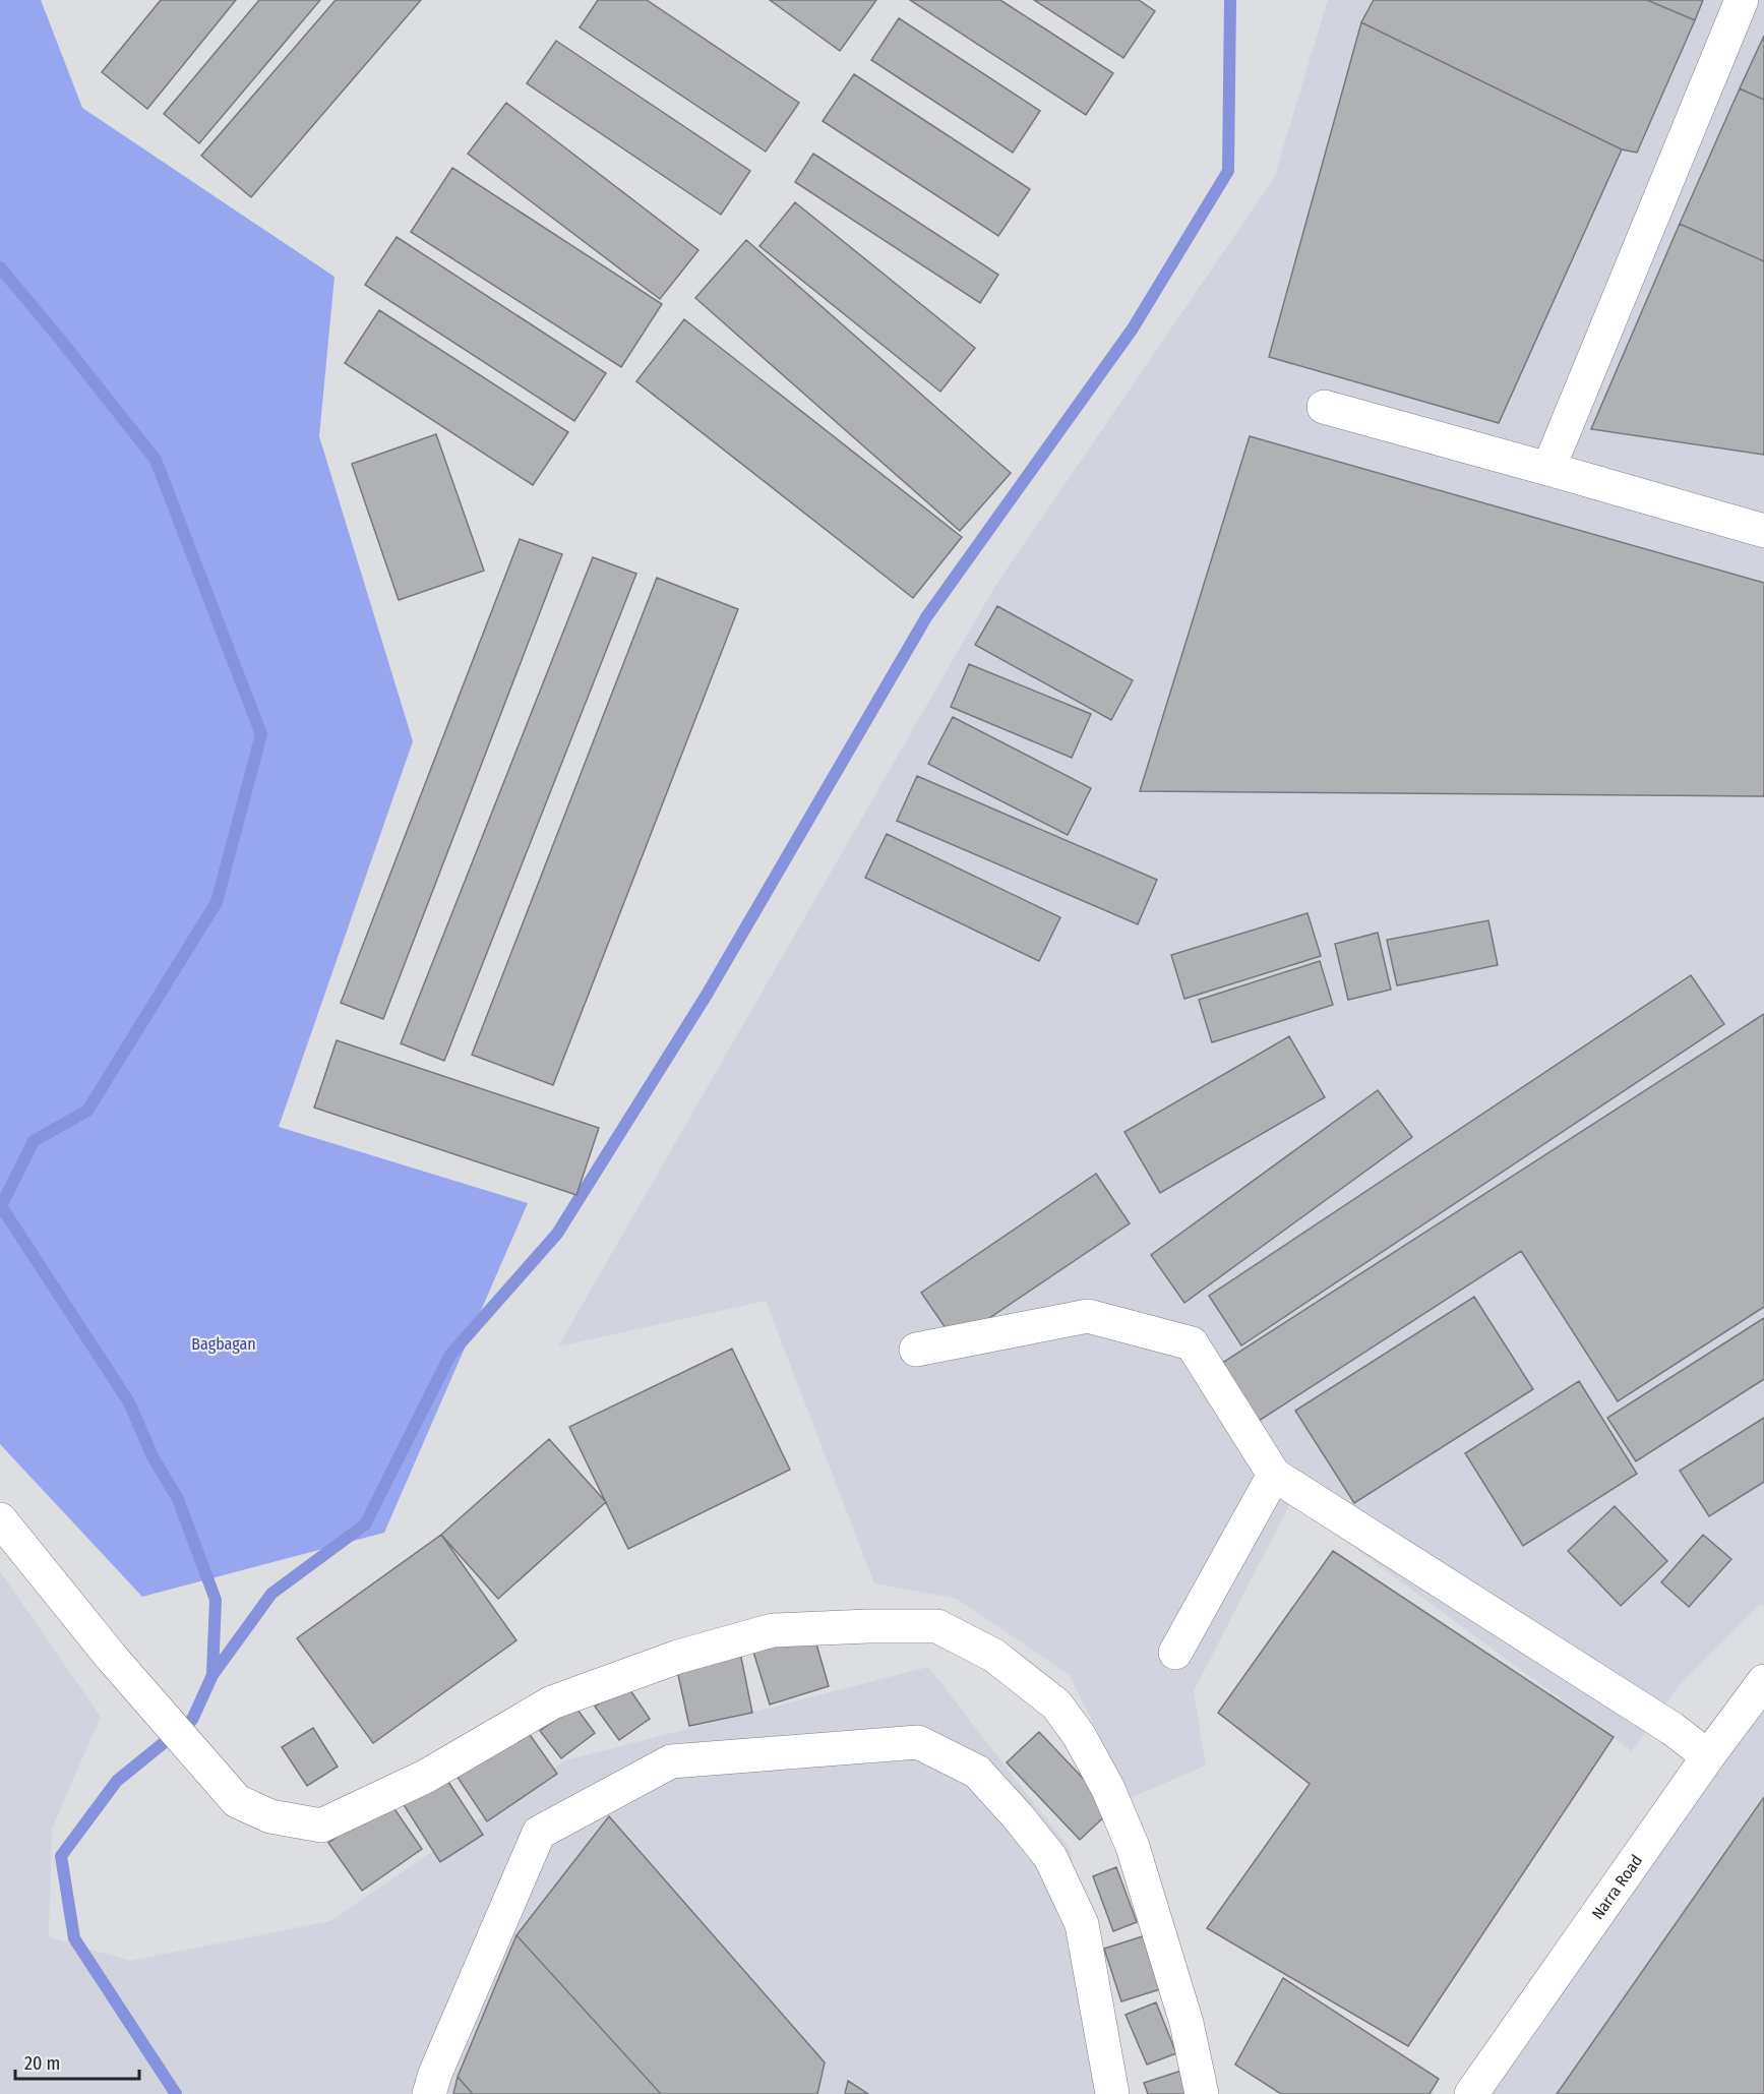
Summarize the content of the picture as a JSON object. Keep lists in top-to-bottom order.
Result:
{
  "streets": {
    "street": ["Narra Road"]
  },
  "parks": ["Bagbagan"],
  "scale_bar": "20 m"
}
